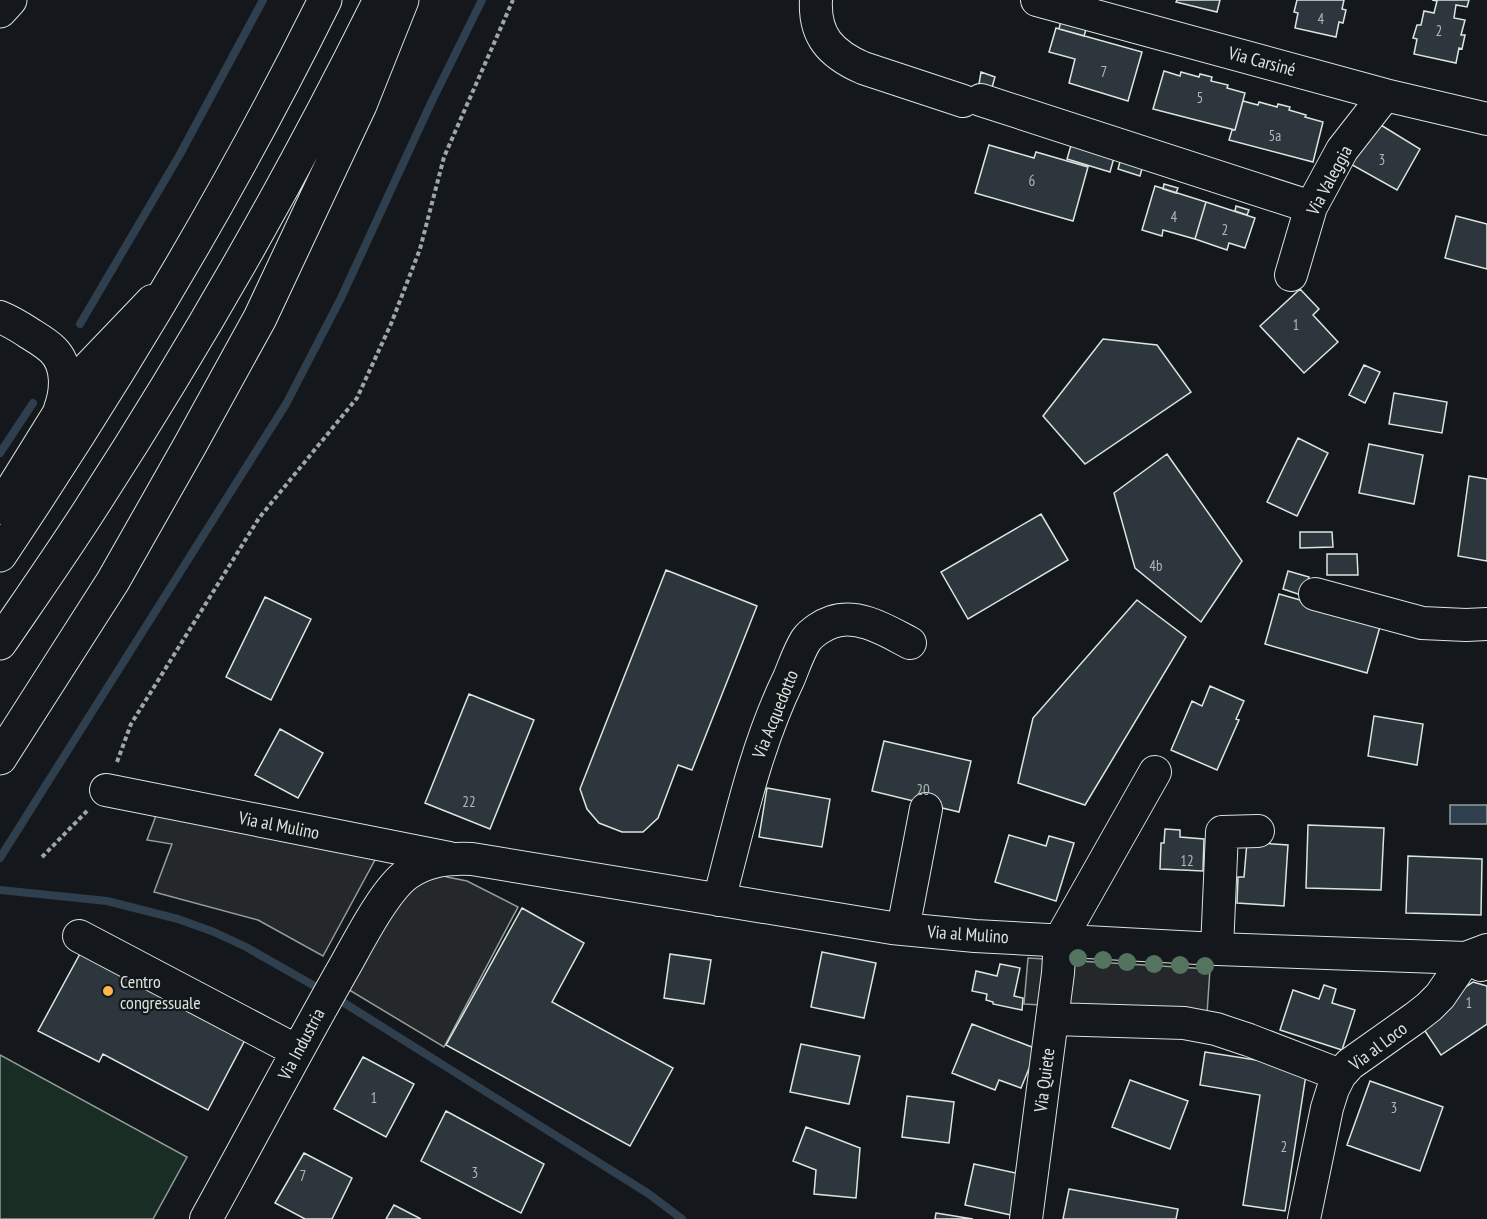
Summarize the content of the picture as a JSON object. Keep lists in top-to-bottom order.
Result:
{
  "streets": {
    "street": [
      "Via Carsiné",
      "Via Valeggia",
      "Via Acquedotto",
      "Via al Mulino",
      "Via Industria",
      "Via al Loco",
      "Via Quiete"
    ]
  },
  "crossings": [
    ["Via Carsiné", "Via Valeggia"],
    ["Via Acquedotto", "Via al Mulino"],
    ["Via al Mulino", "Via Industria"],
    ["Via al Mulino", "Via al Loco"],
    ["Via al Mulino", "Via Quiete"]
  ],
  "places": ["Centro congressuale"],
  "house_numbers": [
    "4",
    "2",
    "7",
    "5",
    "5a",
    "3",
    "6",
    "4",
    "2",
    "1",
    "4b",
    "20",
    "22",
    "12",
    "1",
    "1",
    "3",
    "2",
    "3",
    "7"
  ]
}
